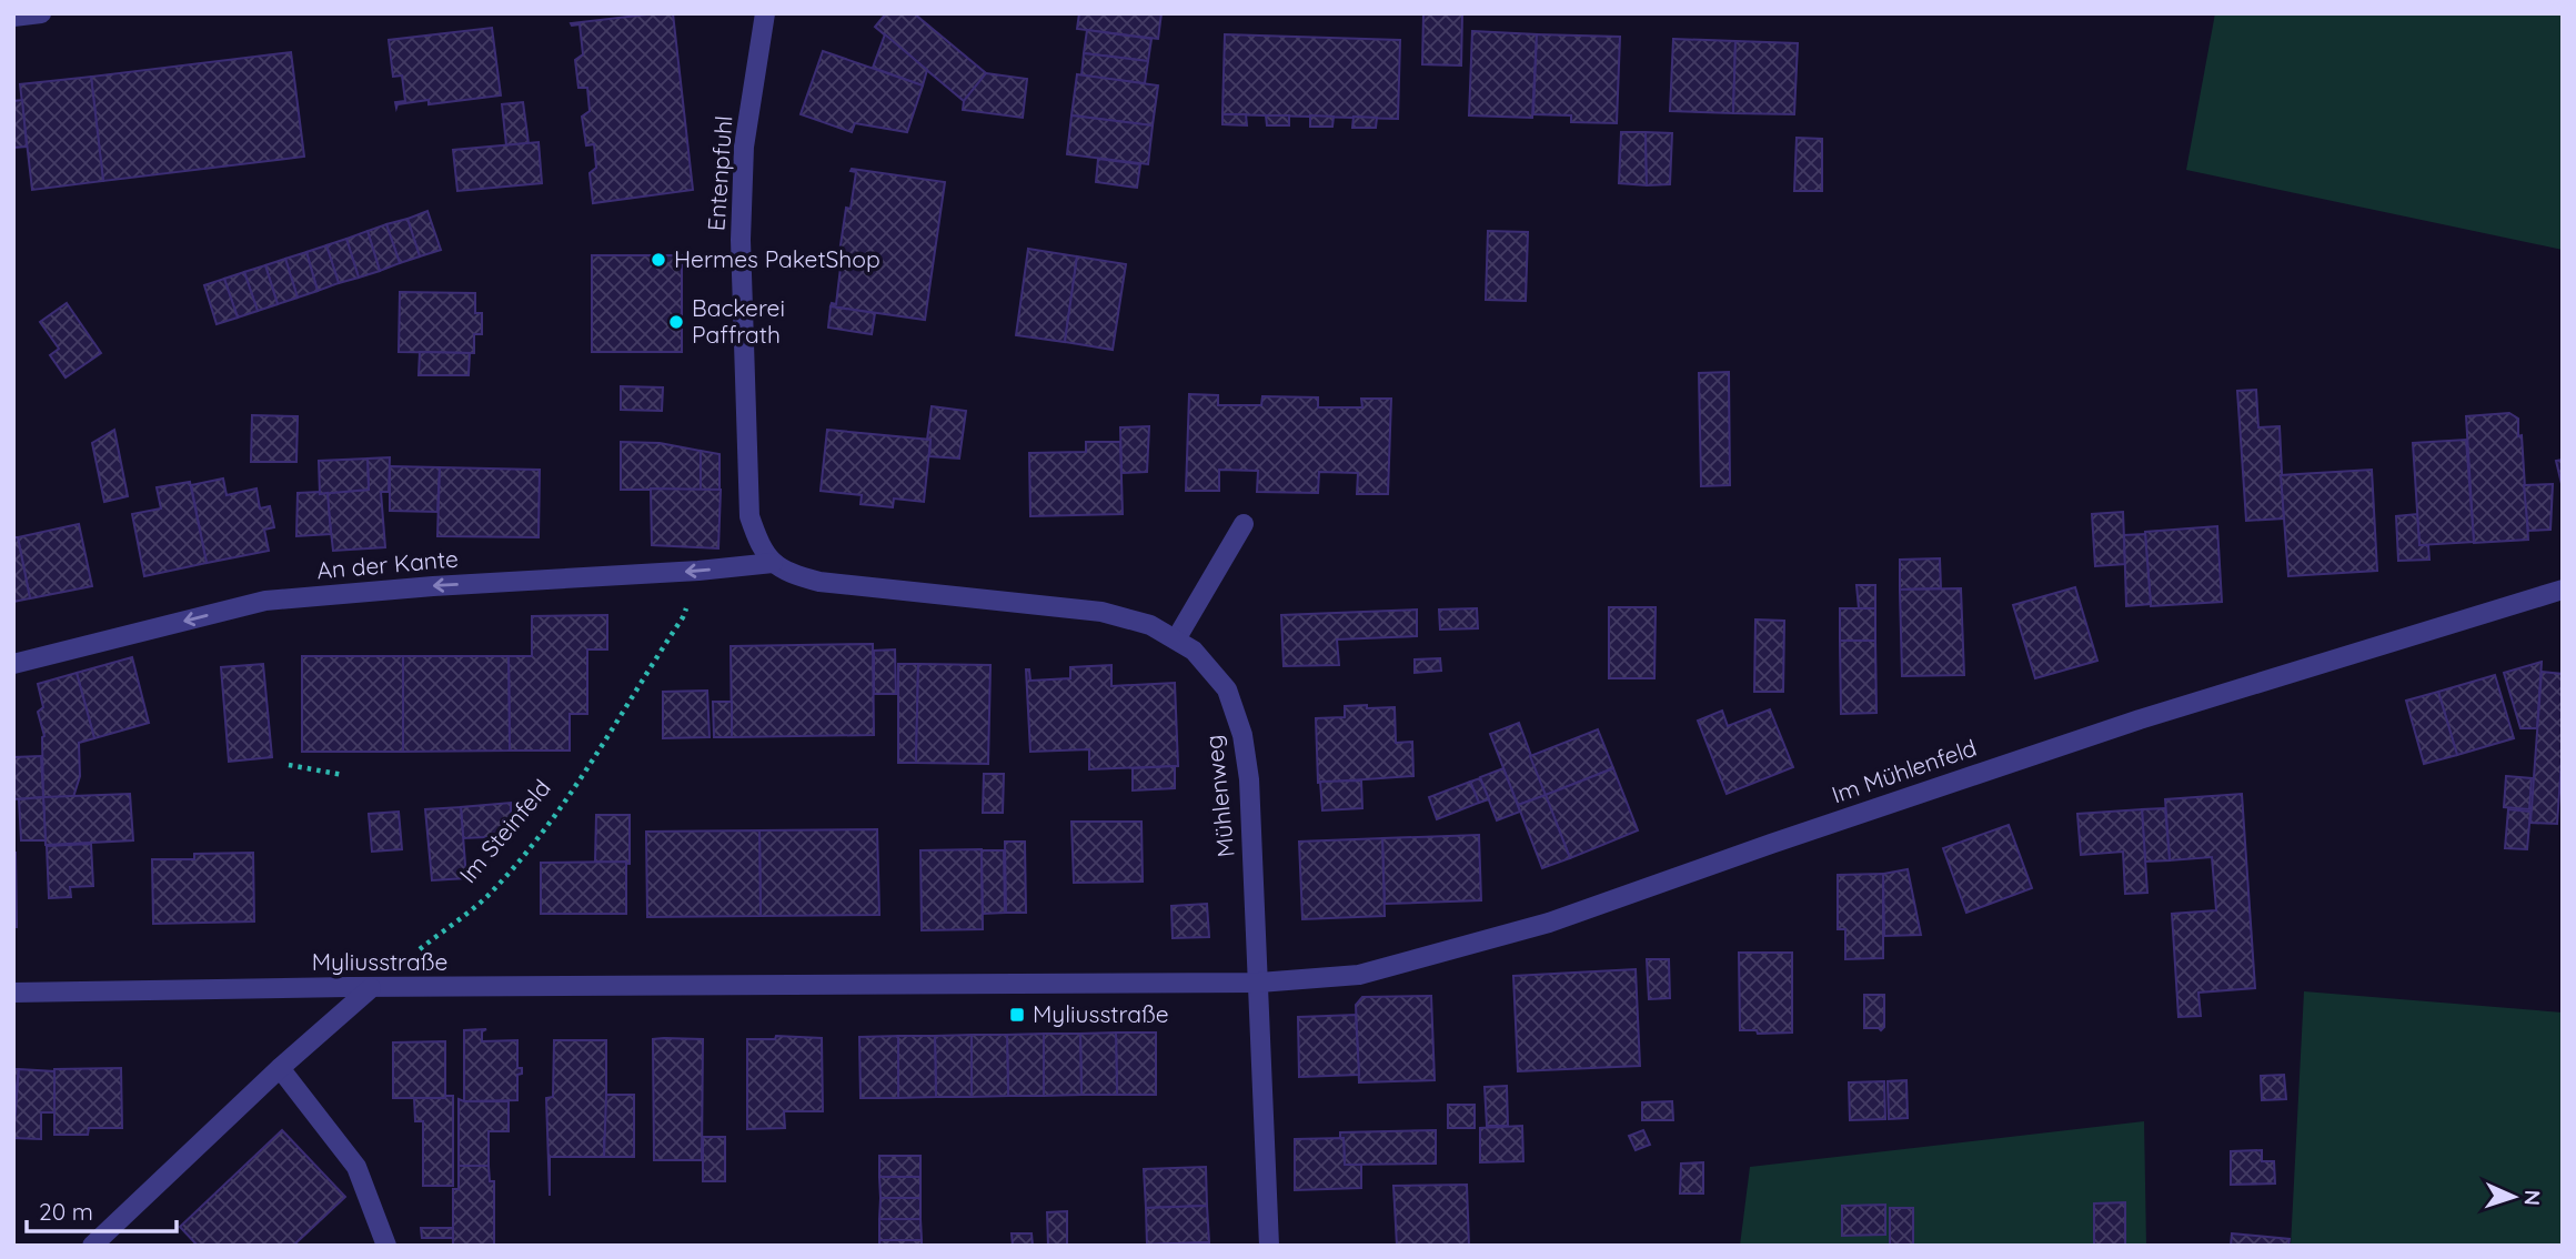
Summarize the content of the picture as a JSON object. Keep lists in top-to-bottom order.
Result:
{
  "streets": {
    "street": [
      "Entenpfuhl",
      "An der Kante",
      "Im Mühlenfeld",
      "Mühlenweg",
      "Myliusstraße"
    ],
    "path": ["Im Steinfeld"]
  },
  "crossings": [
    ["Entenpfuhl", "An der Kante"],
    ["Entenpfuhl", "Mühlenweg"],
    ["An der Kante", "Mühlenweg"],
    ["An der Kante", "Im Steinfeld"],
    ["Im Mühlenfeld", "Mühlenweg"],
    ["Im Mühlenfeld", "Myliusstraße"],
    ["Mühlenweg", "Myliusstraße"]
  ],
  "one_way": ["An der Kante"],
  "places": {
    "other": ["Hermes PaketShop", "Backerei Paffrath"],
    "transit": ["Myliusstraße"]
  },
  "scale_bar": "20 m",
  "north": "right"
}
